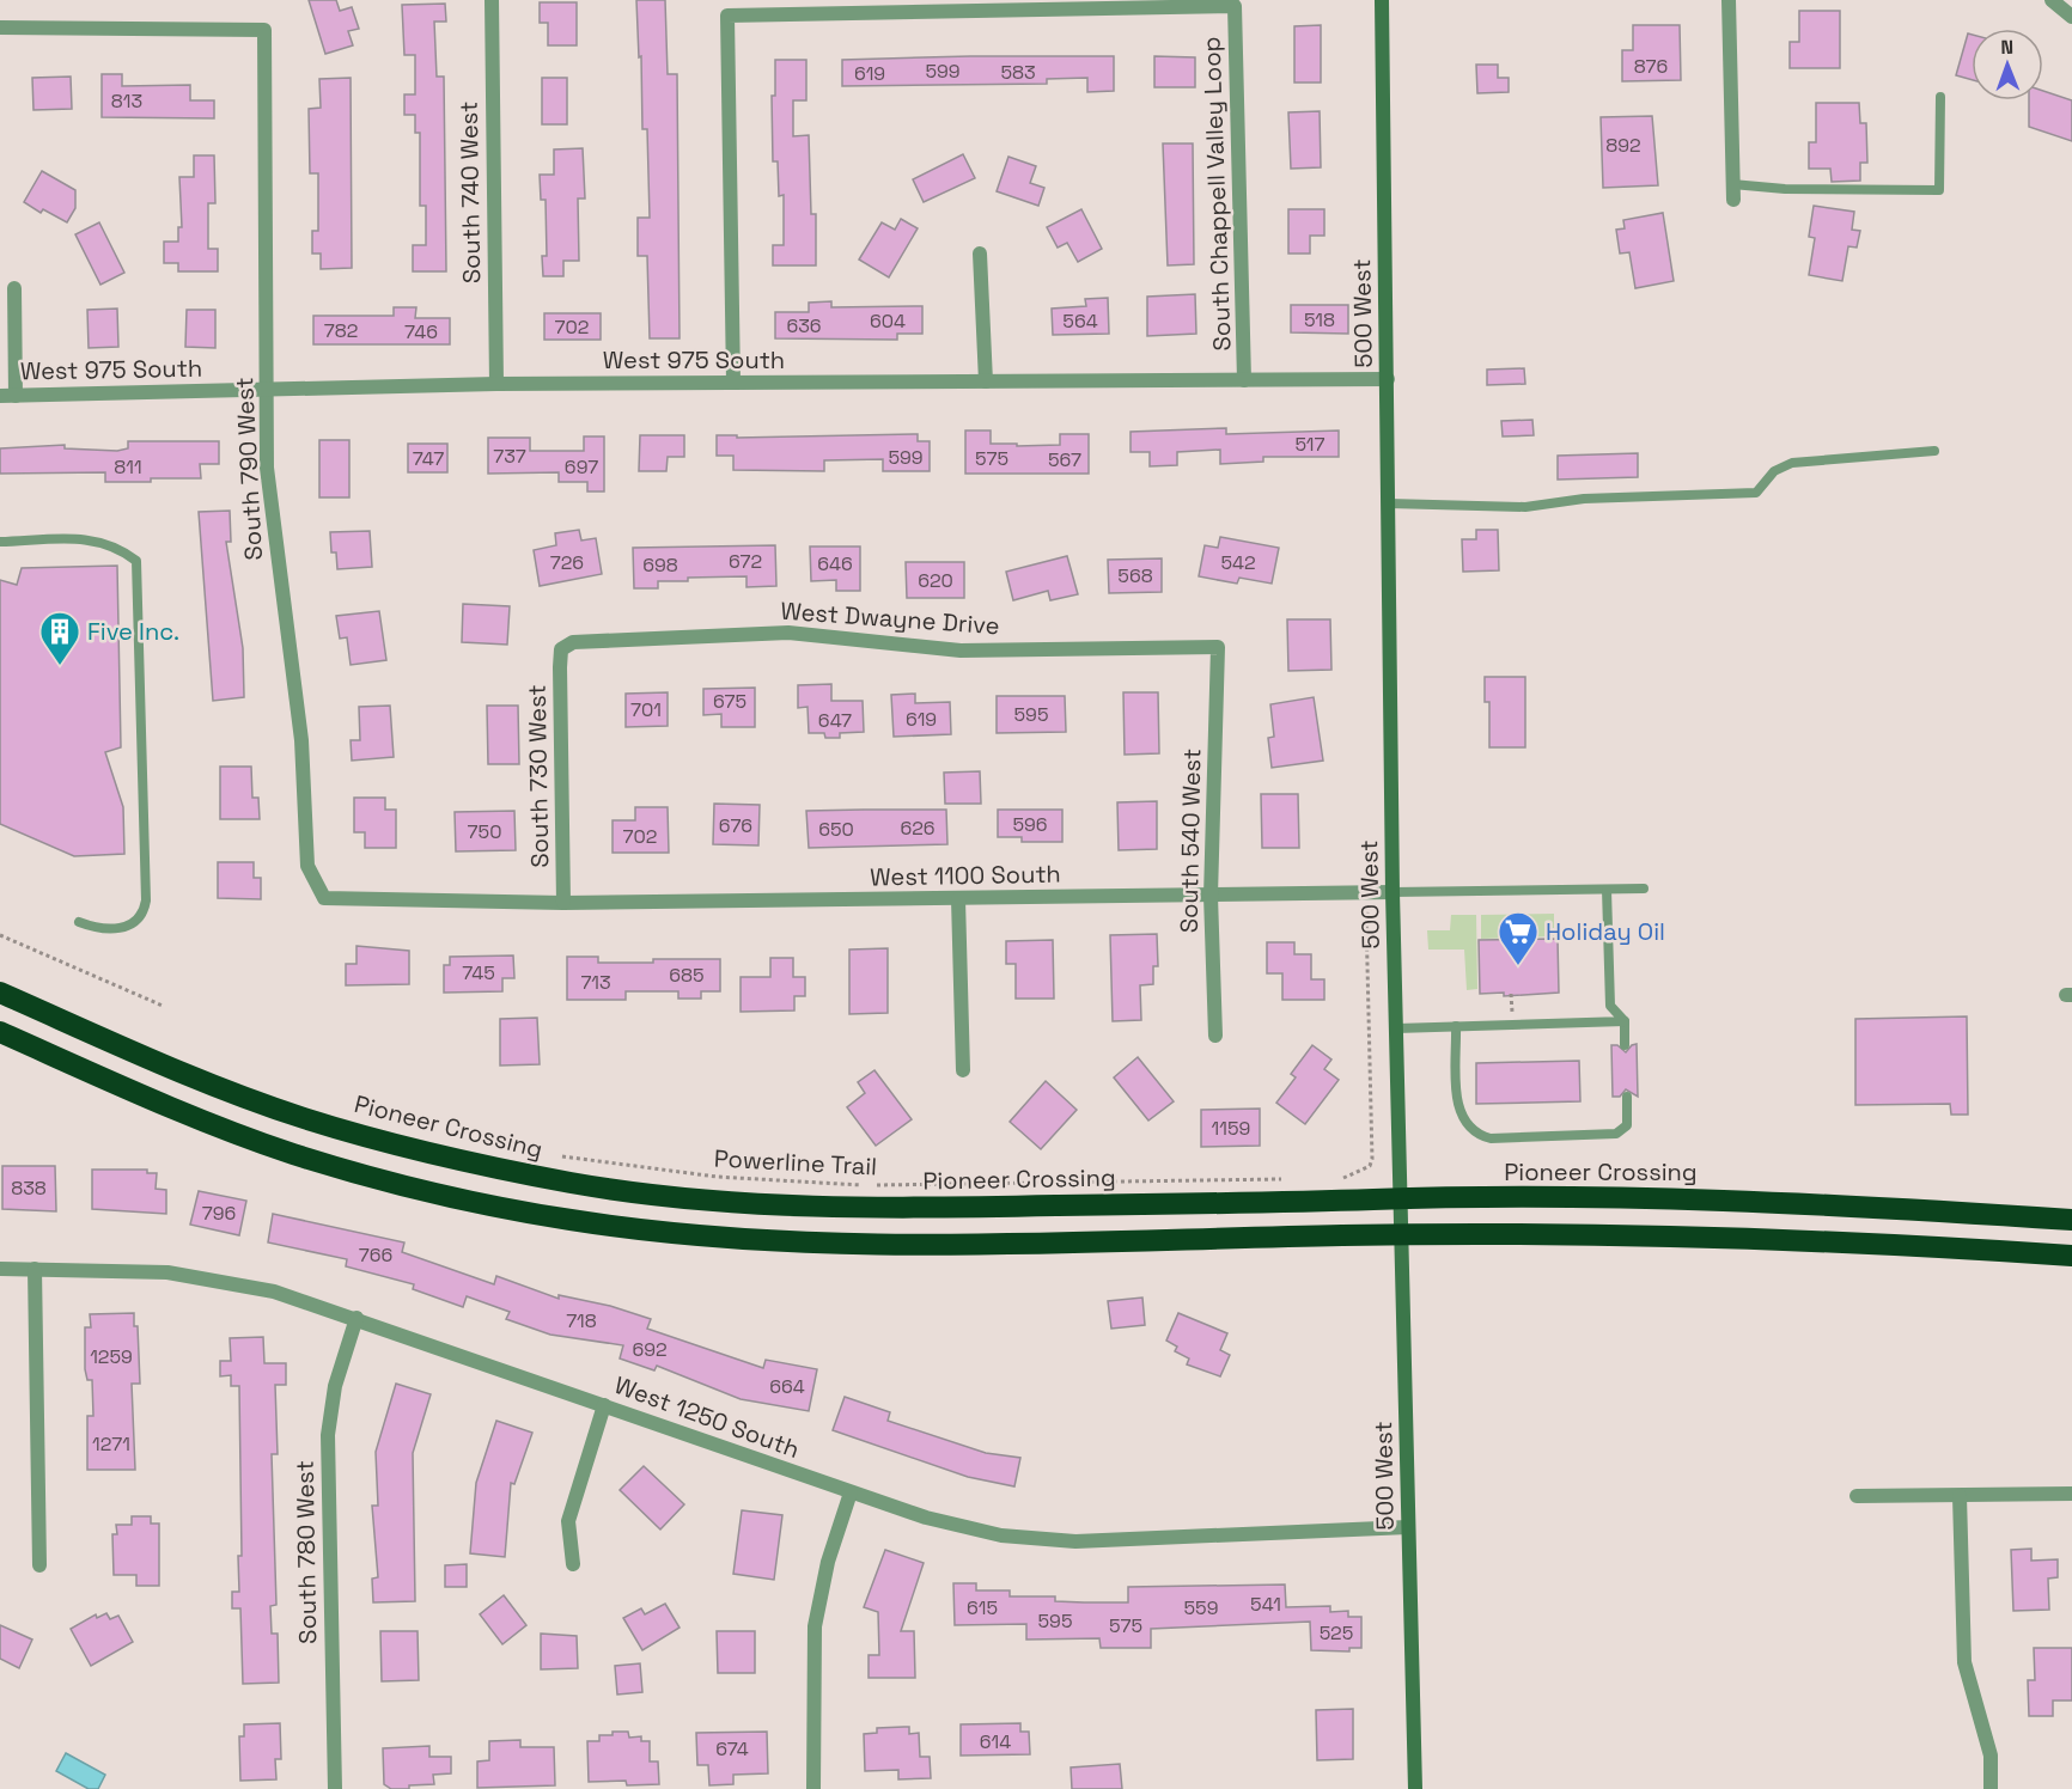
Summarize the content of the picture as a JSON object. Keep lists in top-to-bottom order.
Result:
{
  "streets": {
    "highway": ["Pioneer Crossing"],
    "street": [
      "South 740 West",
      "South Chappell Valley Loop",
      "500 West",
      "West 975 South",
      "South 790 West",
      "West Dwayne Drive",
      "South 730 West",
      "South 540 West",
      "West 1100 South",
      "West 1250 South",
      "South 780 West"
    ],
    "path": ["Powerline Trail"]
  },
  "crossings": [
    ["South 740 West", "West 975 South"],
    ["South Chappell Valley Loop", "West 975 South"],
    ["500 West", "West 975 South"],
    ["500 West", "West 1100 South"],
    ["500 West", "Pioneer Crossing"],
    ["500 West", "West 1250 South"],
    ["West 975 South", "South 790 West"],
    ["South 790 West", "West 1100 South"],
    ["West Dwayne Drive", "South 730 West"],
    ["West Dwayne Drive", "South 540 West"],
    ["South 730 West", "West 1100 South"],
    ["South 540 West", "West 1100 South"],
    ["West 1250 South", "South 780 West"]
  ],
  "places": {
    "building": ["Five Inc."],
    "supermarket": ["Holiday Oil"]
  },
  "house_numbers": [
    "876",
    "599",
    "583",
    "619",
    "813",
    "892",
    "518",
    "604",
    "564",
    "636",
    "702",
    "782",
    "746",
    "517",
    "737",
    "599",
    "747",
    "575",
    "567",
    "811",
    "697",
    "672",
    "726",
    "542",
    "646",
    "698",
    "568",
    "620",
    "675",
    "701",
    "595",
    "619",
    "647",
    "596",
    "676",
    "626",
    "650",
    "750",
    "702",
    "745",
    "685",
    "713",
    "1159",
    "838",
    "796",
    "766",
    "718",
    "692",
    "1259",
    "664",
    "1271",
    "541",
    "615",
    "559",
    "595",
    "575",
    "525",
    "614",
    "674"
  ],
  "north": "top"
}
